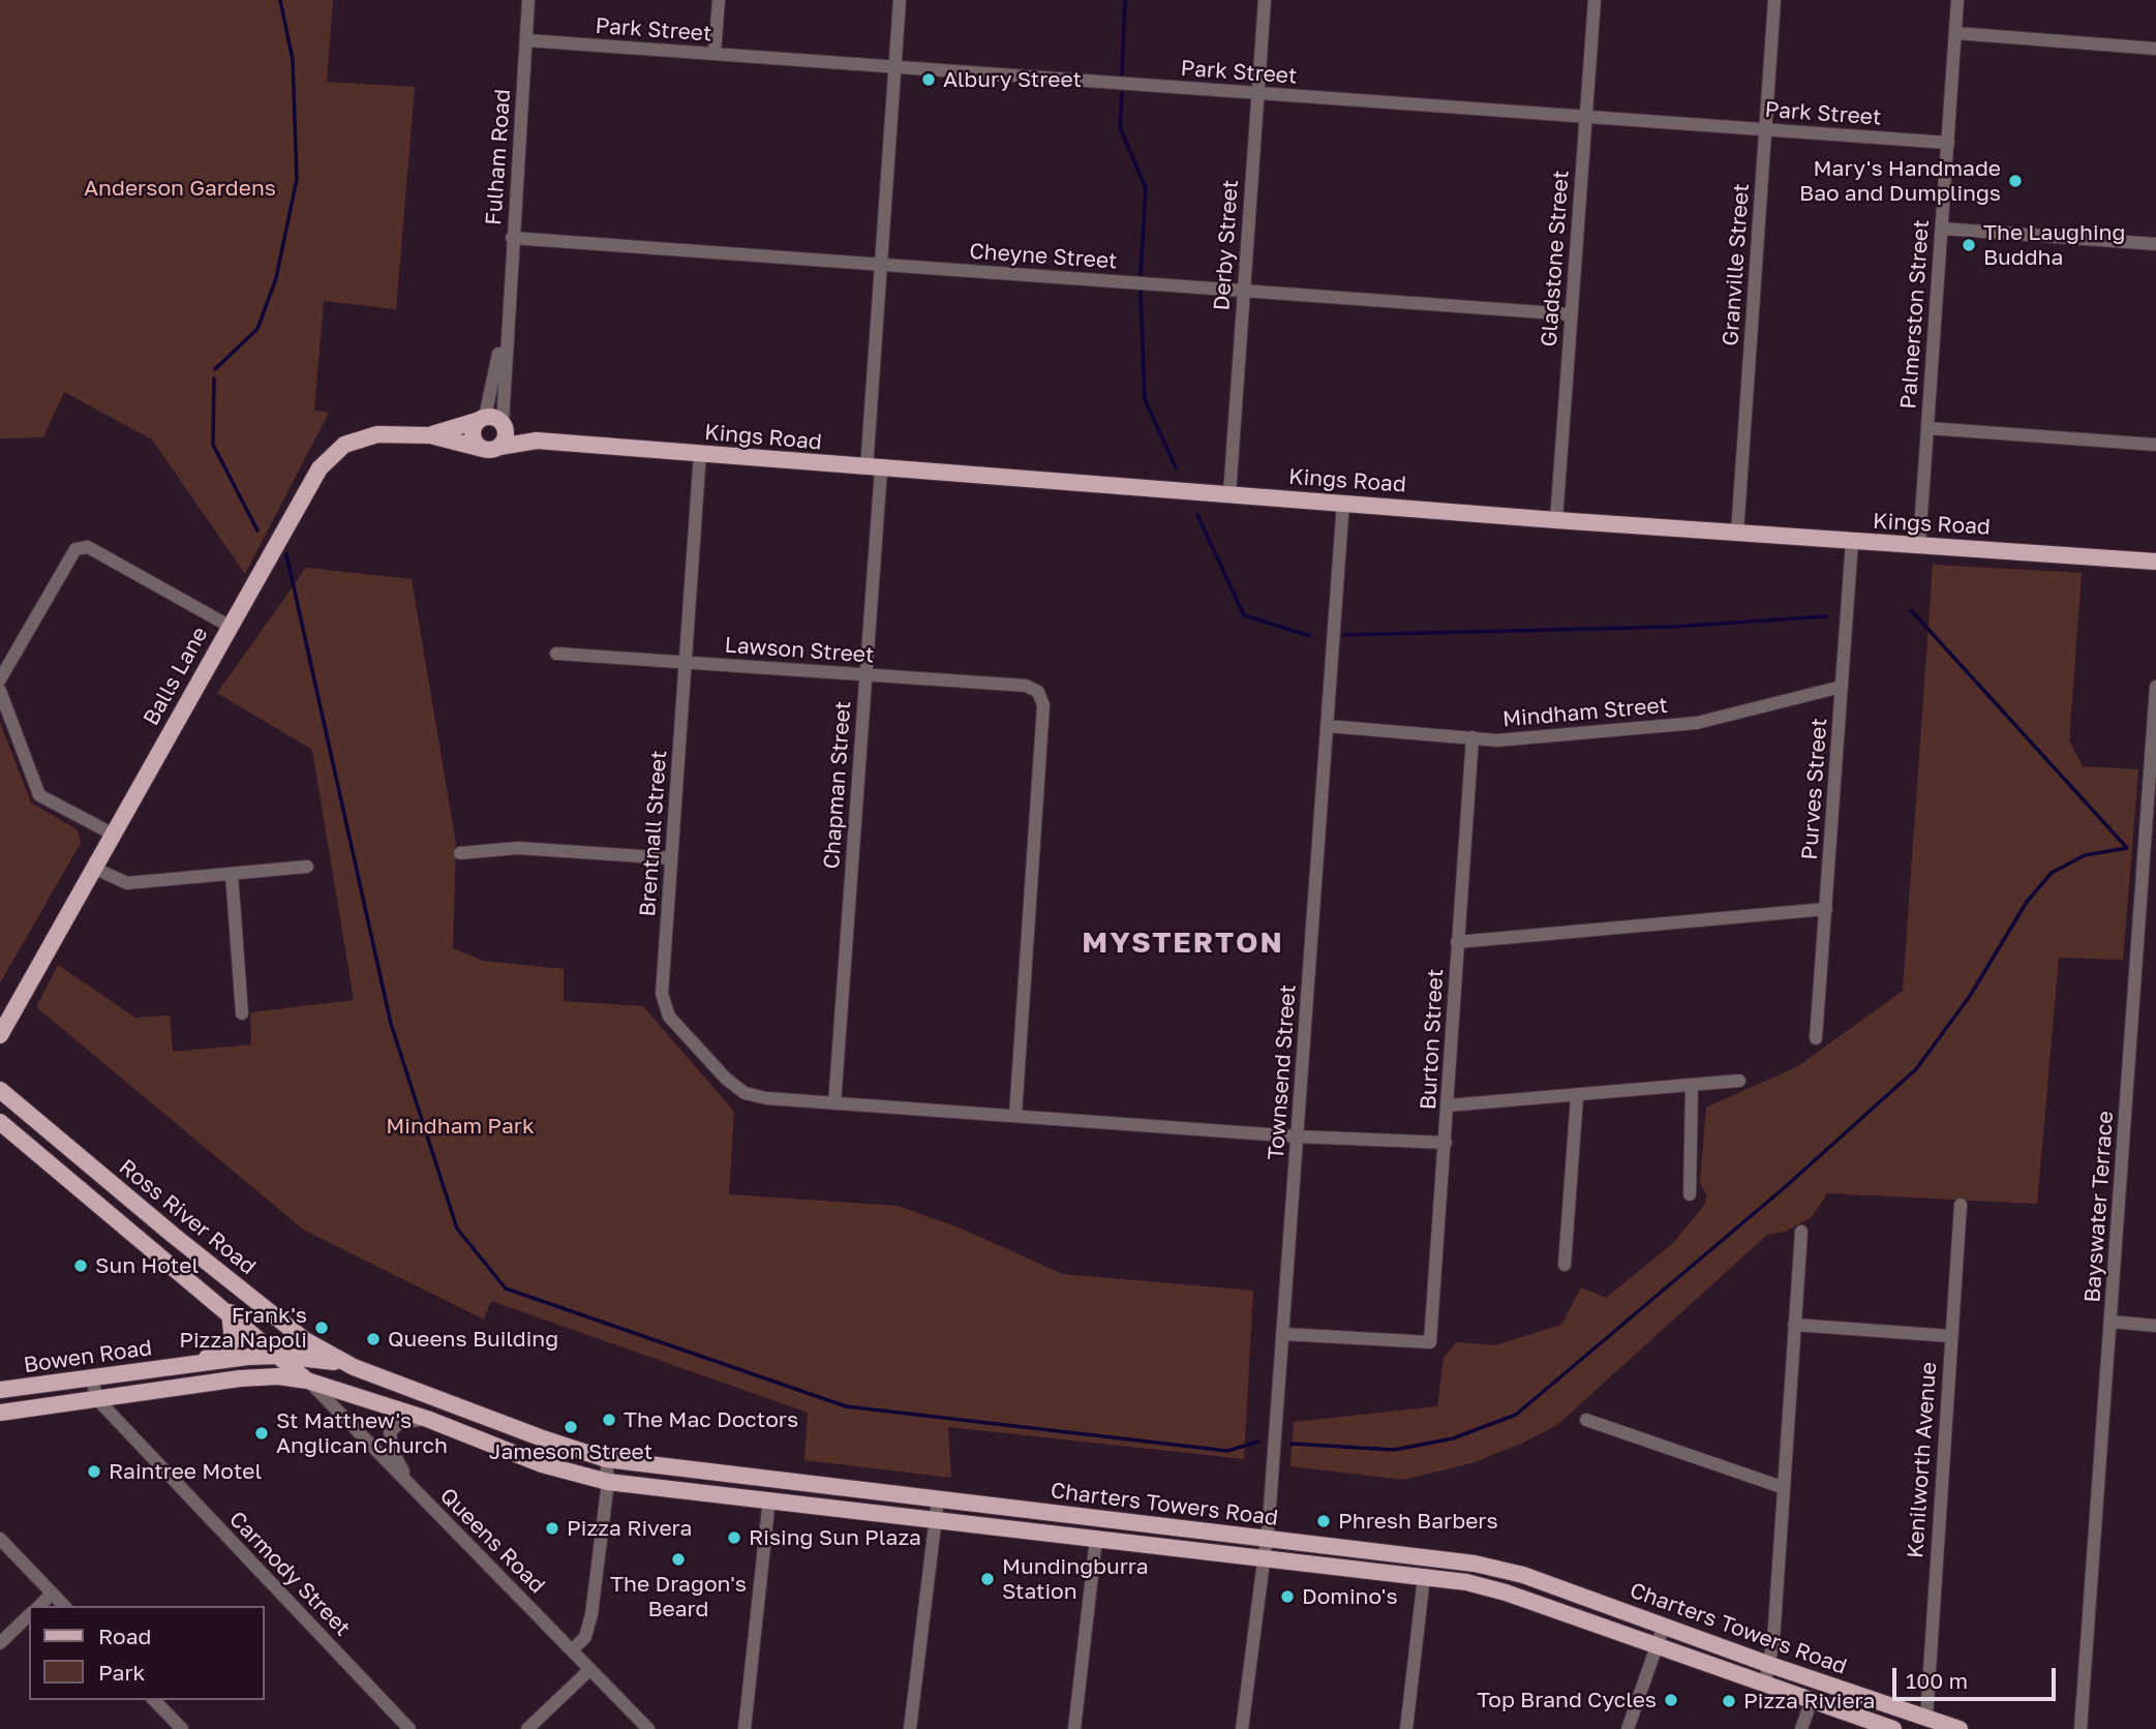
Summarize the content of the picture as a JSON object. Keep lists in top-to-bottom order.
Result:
{
  "streets": {
    "main road": [
      "Kings Road",
      "Balls Lane",
      "Ross River Road",
      "Bowen Road",
      "Charters Towers Road"
    ],
    "street": [
      "Park Street",
      "Fulham Road",
      "Derby Street",
      "Cheyne Street",
      "Gladstone Street",
      "Granville Street",
      "Palmerston Street",
      "Lawson Street",
      "Mindham Street",
      "Chapman Street",
      "Purves Street",
      "Brentnall Street",
      "Burton Street",
      "Townsend Street",
      "Bayswater Terrace",
      "Kenilworth Avenue",
      "Queens Road",
      "Carmody Street"
    ]
  },
  "crossings": [
    ["Park Street", "Fulham Road"],
    ["Park Street", "Derby Street"],
    ["Park Street", "Gladstone Street"],
    ["Park Street", "Granville Street"],
    ["Park Street", "Palmerston Street"],
    ["Fulham Road", "Cheyne Street"],
    ["Fulham Road", "Kings Road"],
    ["Fulham Road", "Balls Lane"],
    ["Derby Street", "Cheyne Street"],
    ["Derby Street", "Kings Road"],
    ["Cheyne Street", "Gladstone Street"],
    ["Gladstone Street", "Kings Road"],
    ["Granville Street", "Kings Road"],
    ["Palmerston Street", "Kings Road"],
    ["Kings Road", "Balls Lane"],
    ["Kings Road", "Chapman Street"],
    ["Kings Road", "Purves Street"],
    ["Kings Road", "Brentnall Street"],
    ["Kings Road", "Townsend Street"],
    ["Lawson Street", "Chapman Street"],
    ["Lawson Street", "Brentnall Street"],
    ["Mindham Street", "Purves Street"],
    ["Mindham Street", "Burton Street"],
    ["Mindham Street", "Townsend Street"],
    ["Chapman Street", "Brentnall Street"],
    ["Brentnall Street", "Burton Street"],
    ["Brentnall Street", "Townsend Street"],
    ["Burton Street", "Townsend Street"],
    ["Townsend Street", "Charters Towers Road"],
    ["Ross River Road", "Bowen Road"],
    ["Ross River Road", "Charters Towers Road"],
    ["Ross River Road", "Queens Road"],
    ["Bowen Road", "Charters Towers Road"],
    ["Bowen Road", "Queens Road"],
    ["Bowen Road", "Carmody Street"],
    ["Kenilworth Avenue", "Charters Towers Road"],
    ["Charters Towers Road", "Queens Road"]
  ],
  "districts": ["MYSTERTON"],
  "parks": ["Anderson Gardens", "Mindham Park"],
  "places": [
    "Albury Street",
    "Mary's Handmade Bao and Dumplings",
    "The Laughing Buddha",
    "Sun Hotel",
    "Frank's Pizza Napoli",
    "Queens Building",
    "The Mac Doctors",
    "Jameson Street",
    "St Matthew's Anglican Church",
    "Raintree Motel",
    "Phresh Barbers",
    "Pizza Rivera",
    "Rising Sun Plaza",
    "The Dragon's Beard",
    "Mundingburra Station",
    "Domino's",
    "Top Brand Cycles",
    "Pizza Riviera"
  ],
  "legend": ["Road", "Park"],
  "scale_bar": "100 m"
}
